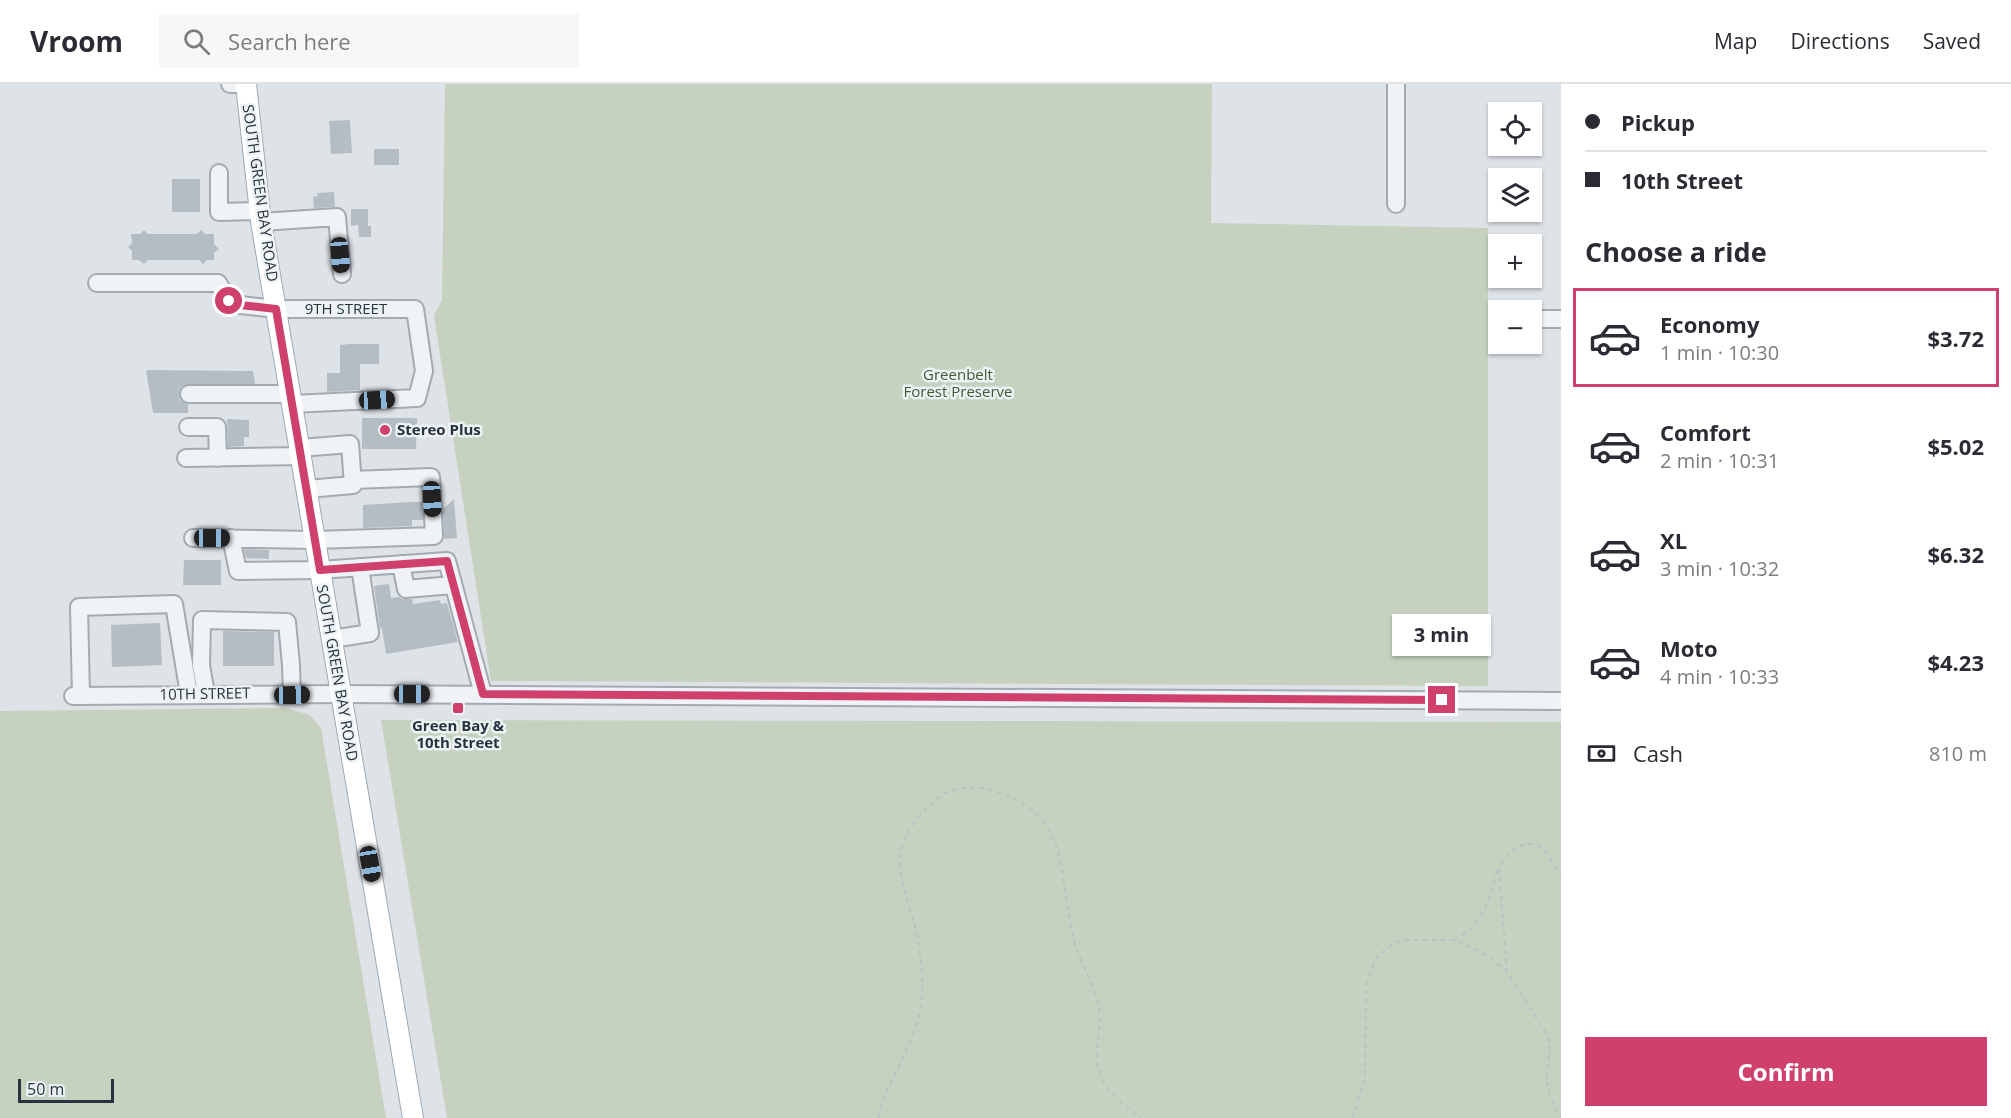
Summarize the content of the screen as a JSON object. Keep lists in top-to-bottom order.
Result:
{
  "streets": {
    "main road": ["SOUTH GREEN BAY ROAD"],
    "street": ["9TH STREET", "10TH STREET"]
  },
  "crossings": [
    ["SOUTH GREEN BAY ROAD", "9TH STREET"],
    ["SOUTH GREEN BAY ROAD", "10TH STREET"]
  ],
  "parks": ["Greenbelt Forest Preserve"],
  "places": {
    "other": ["Stereo Plus"],
    "transit": ["Green Bay & 10th Street"]
  },
  "scale_bar": "50 m",
  "page": {
    "header": "Vroom",
    "search": "Search here",
    "nav": ["Map", "Directions", "Saved"],
    "banner": ["Pickup", "10th Street"],
    "map_buttons": ["+", "−"],
    "heading": "Choose a ride",
    "list": [
      {
        "name": "Economy",
        "note": "1 min · 10:30",
        "value": "$3.72"
      },
      {
        "name": "Comfort",
        "note": "2 min · 10:31",
        "value": "$5.02"
      },
      {
        "name": "XL",
        "note": "3 min · 10:32",
        "value": "$6.32"
      },
      {
        "name": "Moto",
        "note": "4 min · 10:33",
        "value": "$4.23"
      }
    ],
    "bubble": "3 min",
    "pay": ["Cash", "810 m"],
    "buttons": "Confirm",
    "scale": "50 m"
  }
}
